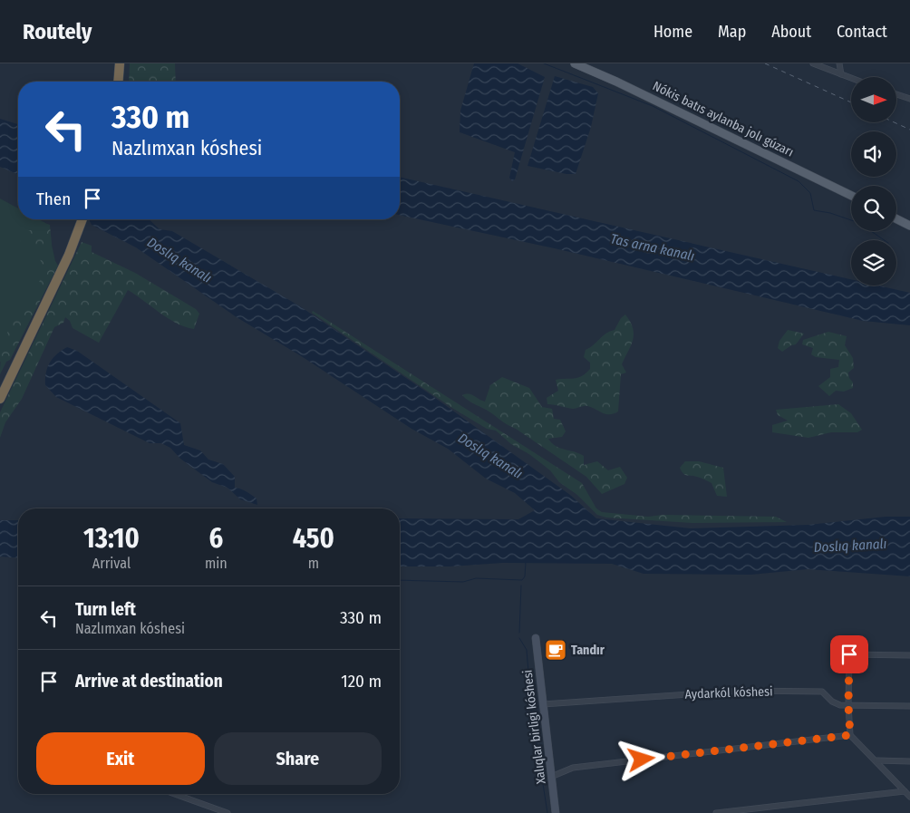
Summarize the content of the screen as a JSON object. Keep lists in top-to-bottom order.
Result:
{
  "streets": {
    "main road": ["Nókis batıs aylanba jolı gúzarı"],
    "street": ["Aydarkól kóshesi", "Xalıqlar birligi kóshesi"]
  },
  "crossings": [
    ["Aydarkól kóshesi", "Xalıqlar birligi kóshesi"]
  ],
  "water": ["Tas arna kanalı", "Doslıq kanalı"],
  "places": {
    "cafe": ["Tandır"]
  },
  "north": "right",
  "page": {
    "header": "Routely",
    "nav": [
      "Home",
      "Map",
      "About",
      "Contact"
    ],
    "turn": ["330 m", "Nazlımxan kóshesi"],
    "then": "Then",
    "eta": [
      "13:10",
      "Arrival",
      "6",
      "min",
      "450",
      "m"
    ],
    "list": [
      {
        "name": "Turn left",
        "note": "Nazlımxan kóshesi",
        "value": "330 m"
      },
      {
        "name": "Arrive at destination",
        "value": "120 m"
      }
    ],
    "buttons": ["Exit", "Share"]
  }
}
